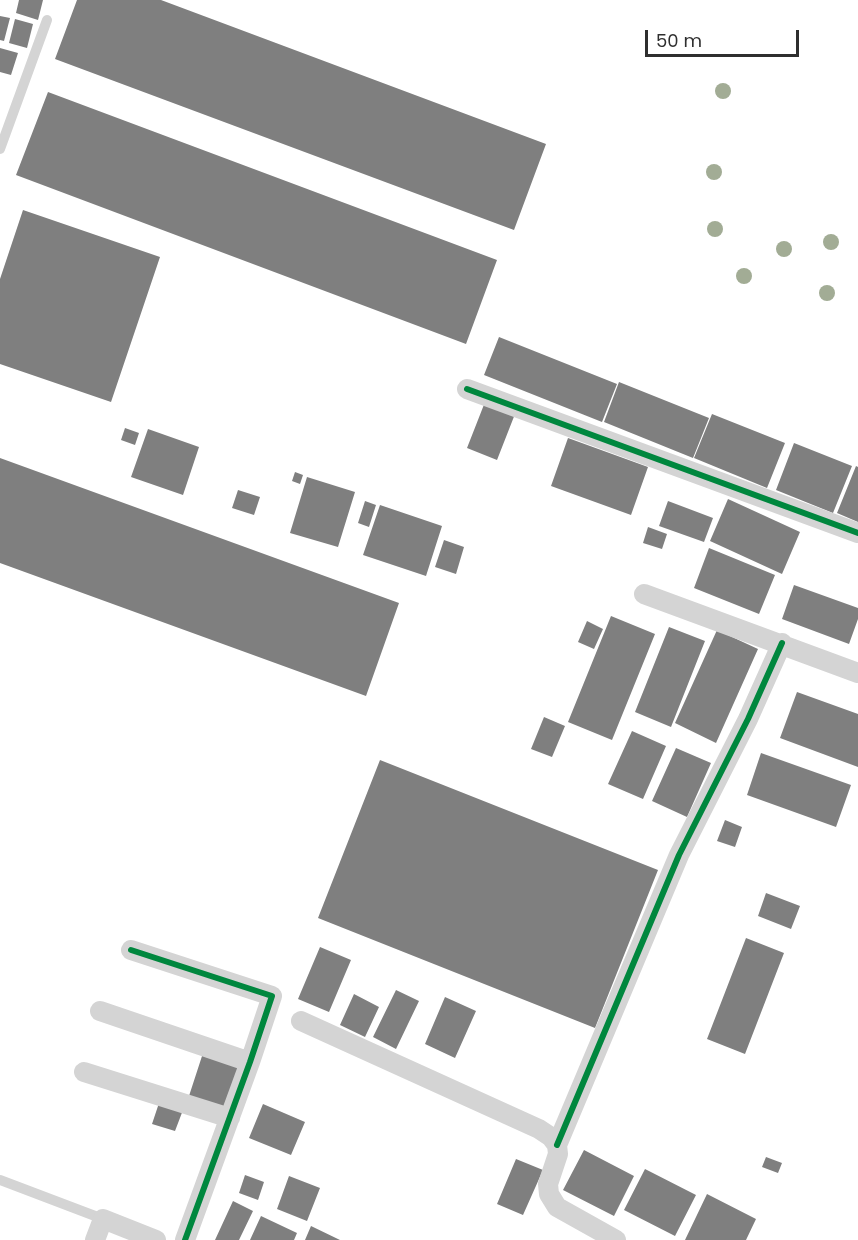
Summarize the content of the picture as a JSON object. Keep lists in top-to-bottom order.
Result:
{
  "scale_bar": "50 m"
}
